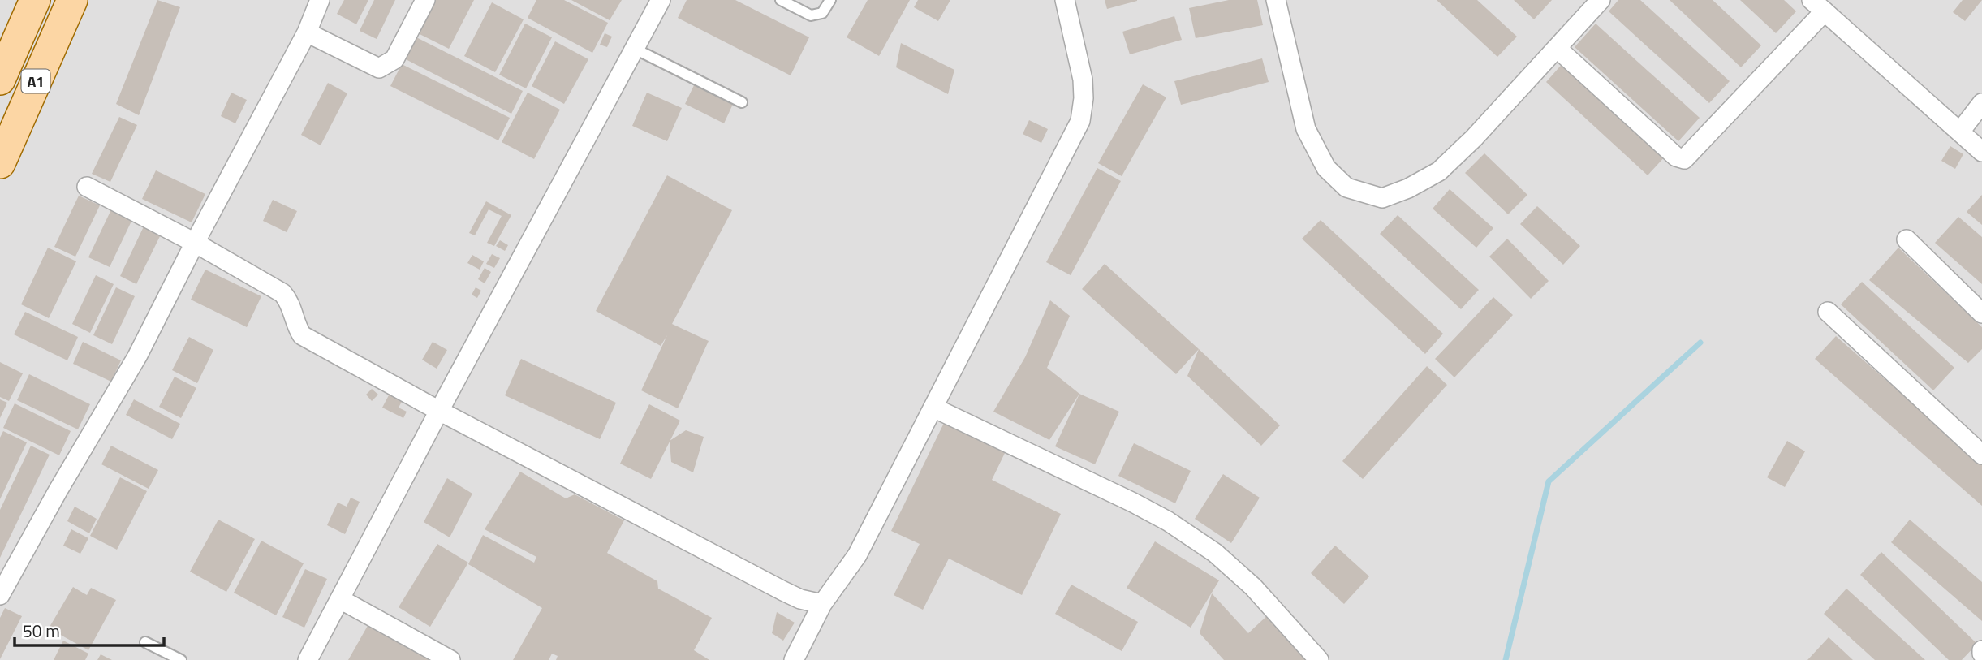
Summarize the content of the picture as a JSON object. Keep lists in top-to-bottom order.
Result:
{
  "streets": {
    "main road": ["A1"]
  },
  "scale_bar": "50 m"
}
